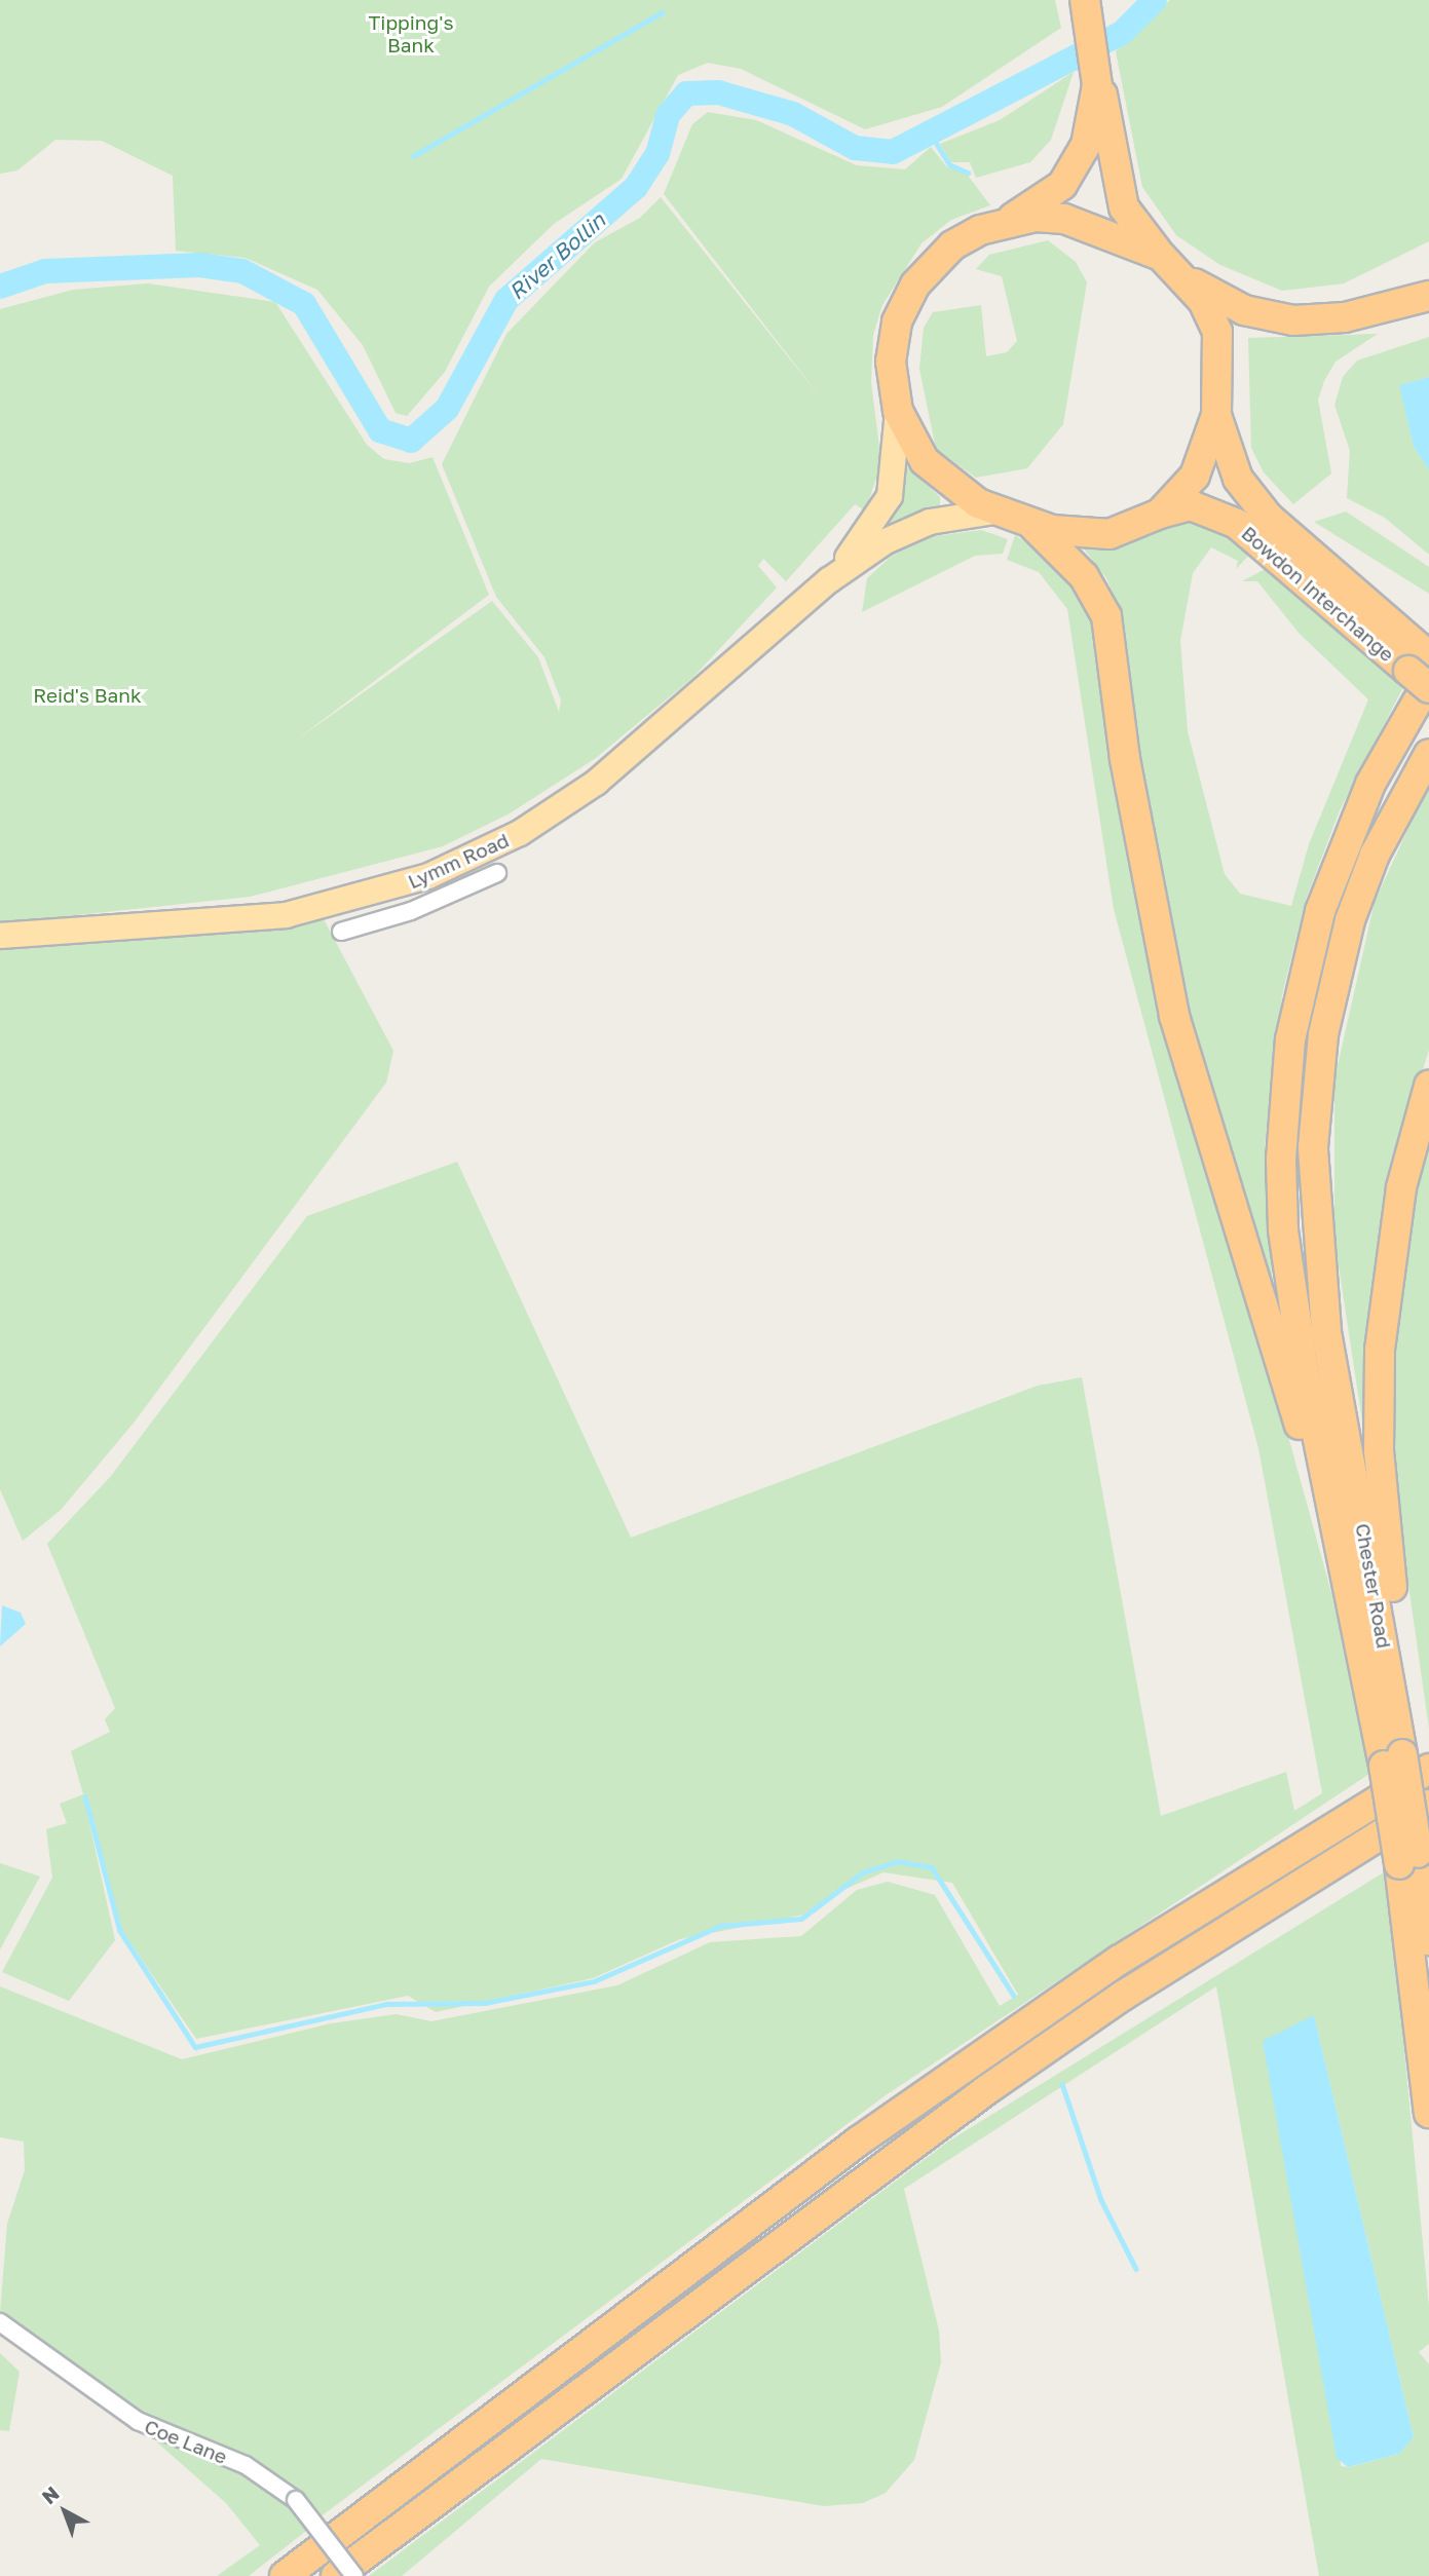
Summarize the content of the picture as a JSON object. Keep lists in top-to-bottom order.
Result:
{
  "streets": {
    "highway": ["Bowdon Interchange", "Chester Road"],
    "main road": ["Lymm Road"],
    "street": ["Coe Lane"]
  },
  "water": ["River Bollin"],
  "parks": ["Tipping's Bank", "Reid's Bank"],
  "north": "top left"
}
